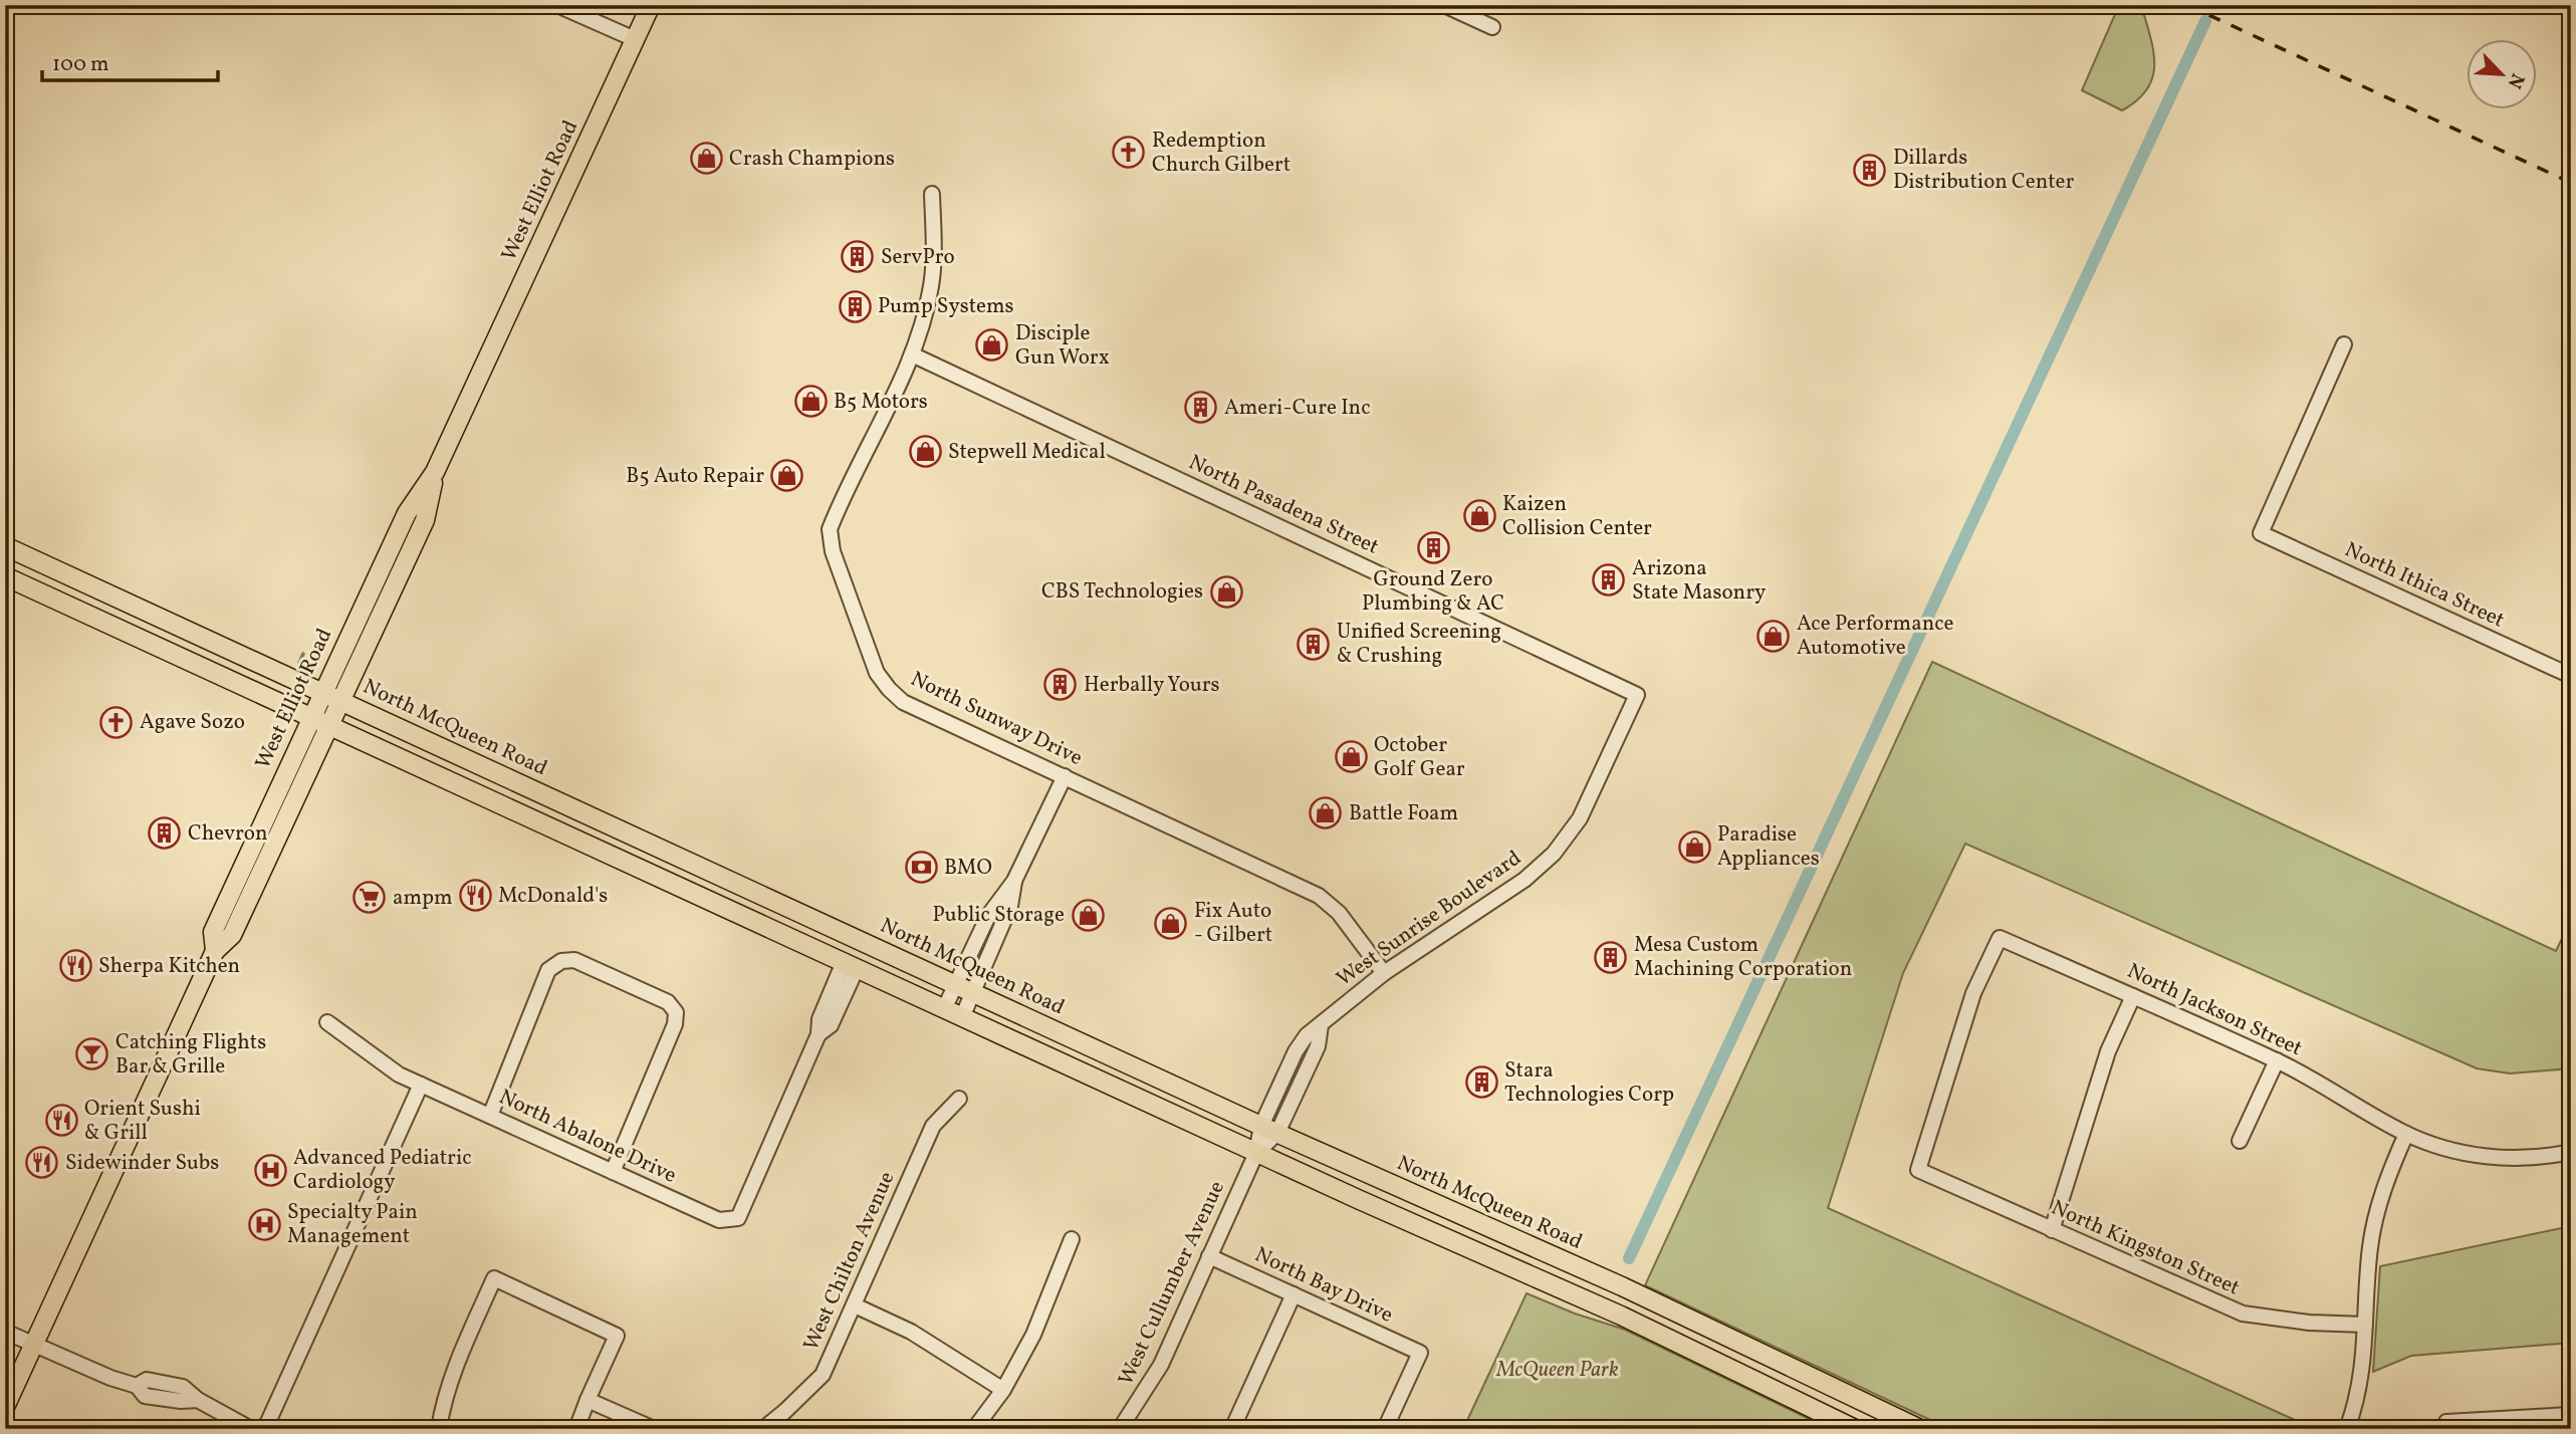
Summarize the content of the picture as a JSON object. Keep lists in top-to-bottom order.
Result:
{
  "streets": {
    "main road": ["West Elliot Road", "North McQueen Road"],
    "street": [
      "North Pasadena Street",
      "North Ithica Street",
      "North Sunway Drive",
      "West Sunrise Boulevard",
      "North Jackson Street",
      "North Abalone Drive",
      "North Kingston Street",
      "West Chilton Avenue",
      "West Cullumber Avenue",
      "North Bay Drive"
    ]
  },
  "crossings": [
    ["West Elliot Road", "North McQueen Road"],
    ["North Pasadena Street", "North Sunway Drive"],
    ["North Pasadena Street", "West Sunrise Boulevard"],
    ["North Sunway Drive", "West Sunrise Boulevard"],
    ["North McQueen Road", "West Sunrise Boulevard"],
    ["West Sunrise Boulevard", "West Cullumber Avenue"],
    ["North Jackson Street", "North Kingston Street"],
    ["West Cullumber Avenue", "North Bay Drive"]
  ],
  "parks": ["McQueen Park"],
  "places": {
    "church": ["Redemption Church Gilbert", "Agave Sozo"],
    "shop": [
      "Crash Champions",
      "Disciple Gun Worx",
      "B5 Motors",
      "Stepwell Medical",
      "B5 Auto Repair",
      "Kaizen Collision Center",
      "CBS Technologies",
      "Ace Performance Automotive",
      "October Golf Gear",
      "Battle Foam",
      "Paradise Appliances",
      "Public Storage",
      "Fix Auto - Gilbert"
    ],
    "building": [
      "Dillards Distribution Center",
      "ServPro",
      "Pump Systems",
      "Ameri-Cure Inc",
      "Ground Zero Plumbing & AC",
      "Arizona State Masonry",
      "Unified Screening & Crushing",
      "Herbally Yours",
      "Chevron",
      "Mesa Custom Machining Corporation",
      "Stara Technologies Corp"
    ],
    "bank": ["BMO"],
    "restaurant": [
      "McDonald's",
      "Sherpa Kitchen",
      "Orient Sushi & Grill",
      "Sidewinder Subs"
    ],
    "supermarket": ["ampm"],
    "bar": ["Catching Flights Bar & Grille"],
    "hospital": ["Advanced Pediatric Cardiology", "Specialty Pain Management"]
  },
  "scale_bar": "100 m",
  "north": "bottom right"
}
